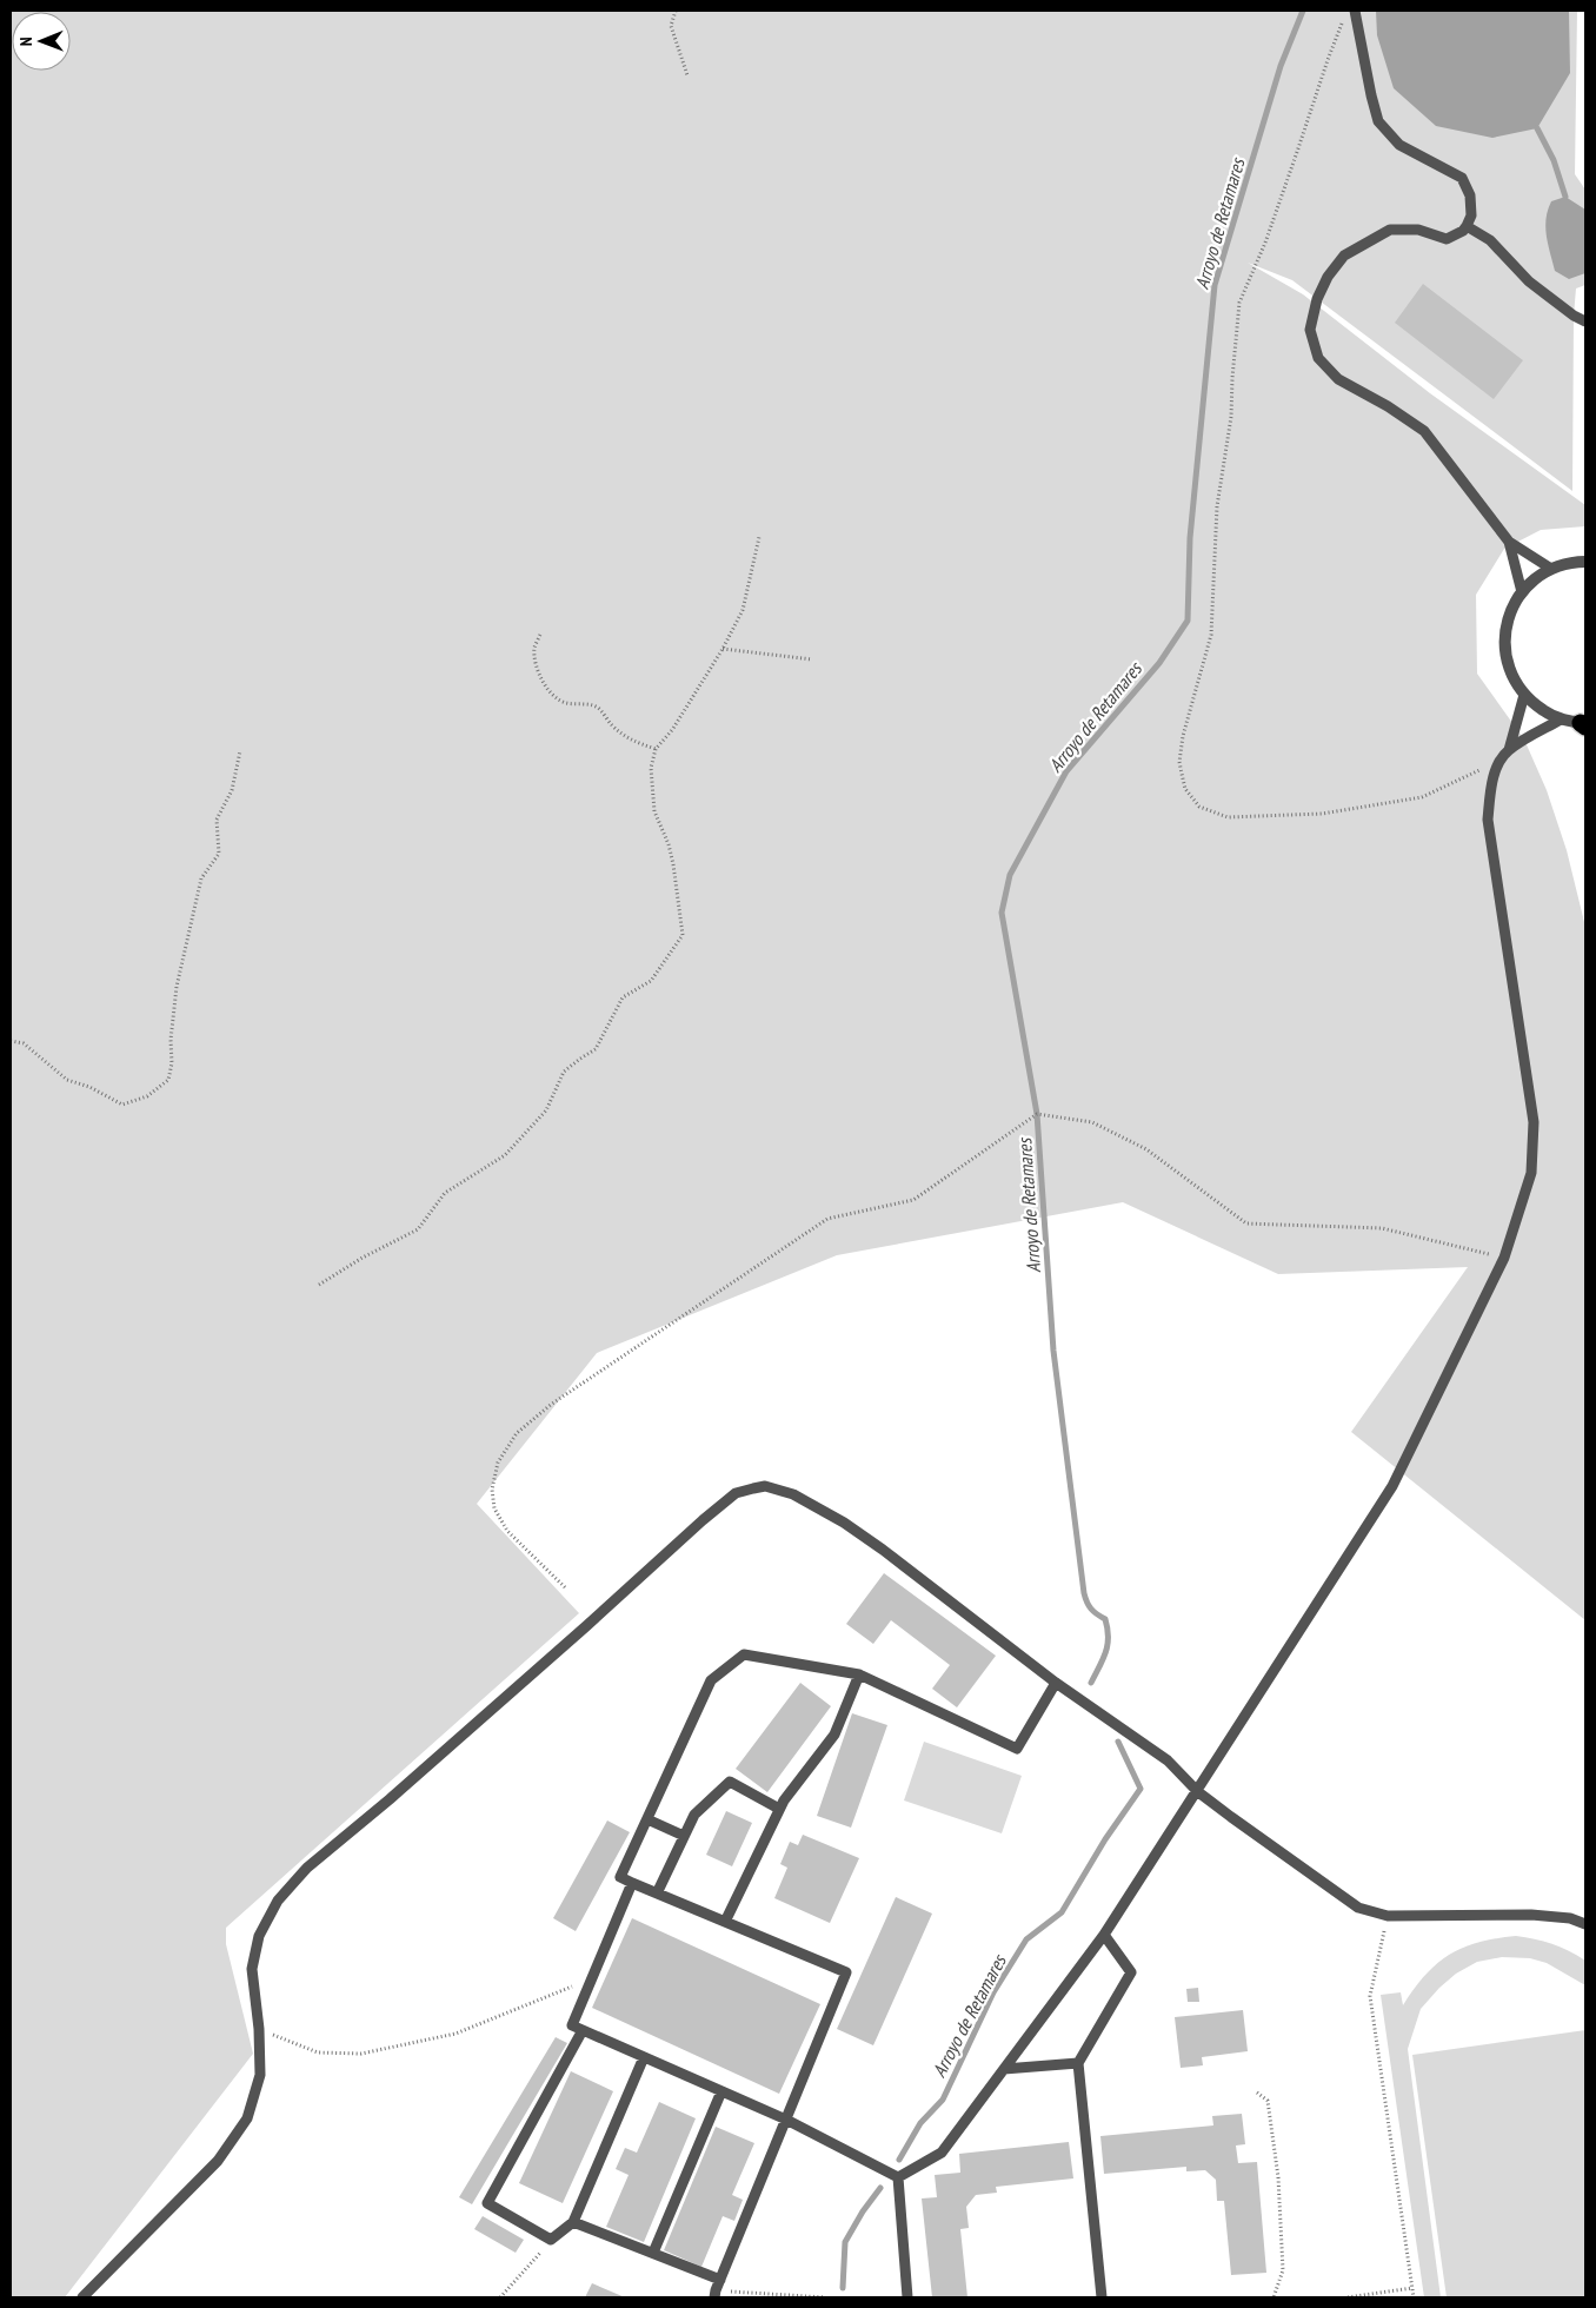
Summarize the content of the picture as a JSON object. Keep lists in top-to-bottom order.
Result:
{
  "water": ["Arroyo de Retamares"],
  "north": "left"
}
